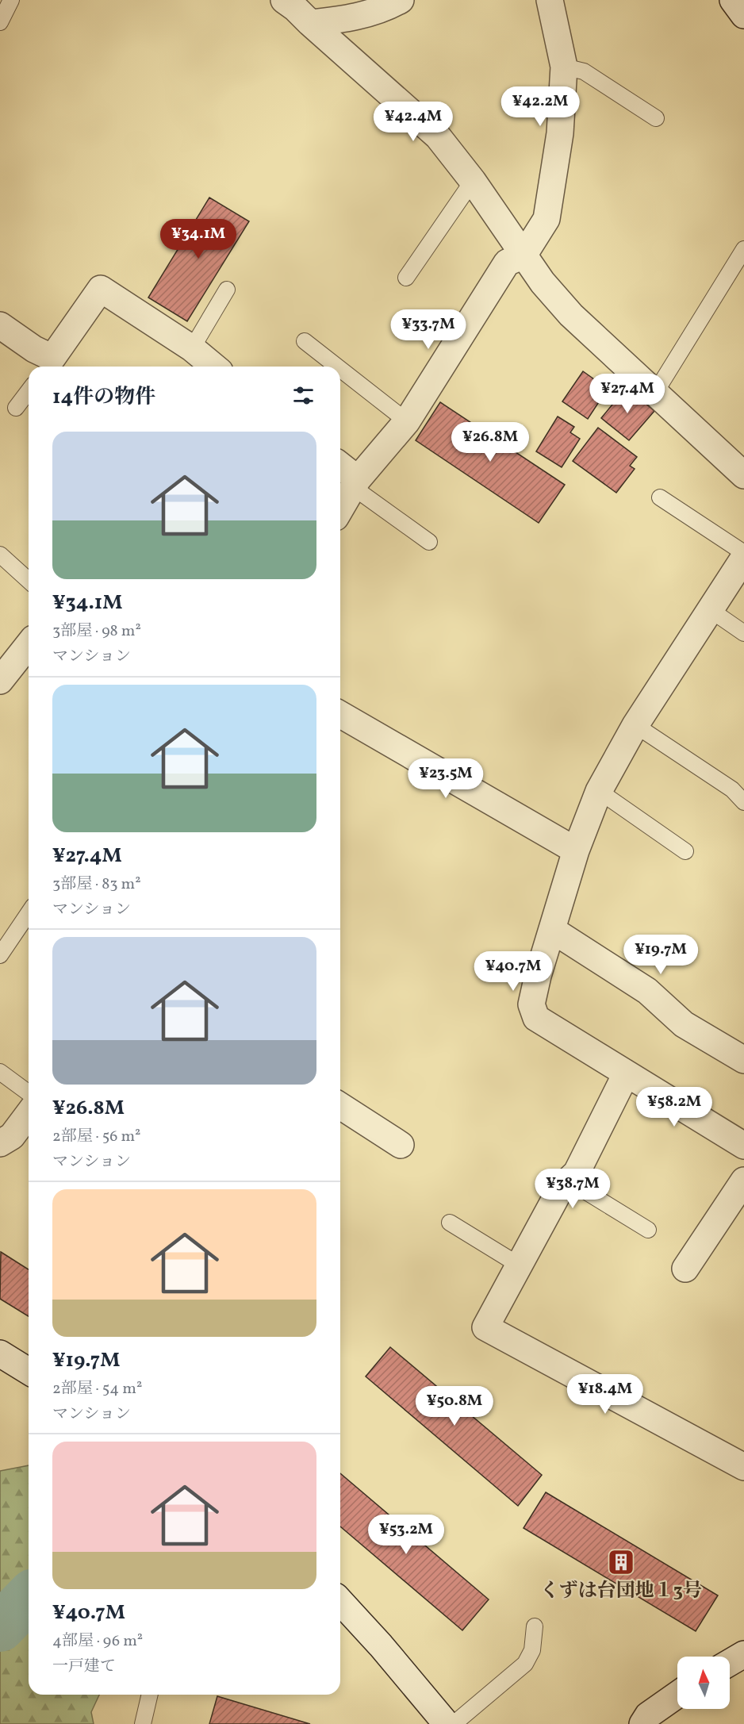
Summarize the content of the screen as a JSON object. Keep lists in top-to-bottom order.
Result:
{
  "places": {
    "building": ["くずは台団地１3号"]
  },
  "north": "top",
  "page": {
    "price": [
      "¥42.2M",
      "¥42.4M",
      "¥34.1M",
      "¥33.7M",
      "¥27.4M",
      "¥26.8M",
      "¥23.5M",
      "¥19.7M",
      "¥40.7M",
      "¥58.2M",
      "¥38.7M",
      "¥18.4M",
      "¥50.8M",
      "¥53.2M"
    ],
    "heading": "14件の物件",
    "list": [
      {
        "name": "¥34.1M",
        "note": "3部屋 · 98 m² · マンション"
      },
      {
        "name": "¥27.4M",
        "note": "3部屋 · 83 m² · マンション"
      },
      {
        "name": "¥26.8M",
        "note": "2部屋 · 56 m² · マンション"
      },
      {
        "name": "¥19.7M",
        "note": "2部屋 · 54 m² · マンション"
      },
      {
        "name": "¥40.7M",
        "note": "4部屋 · 96 m² · 一戸建て"
      }
    ]
  }
}
